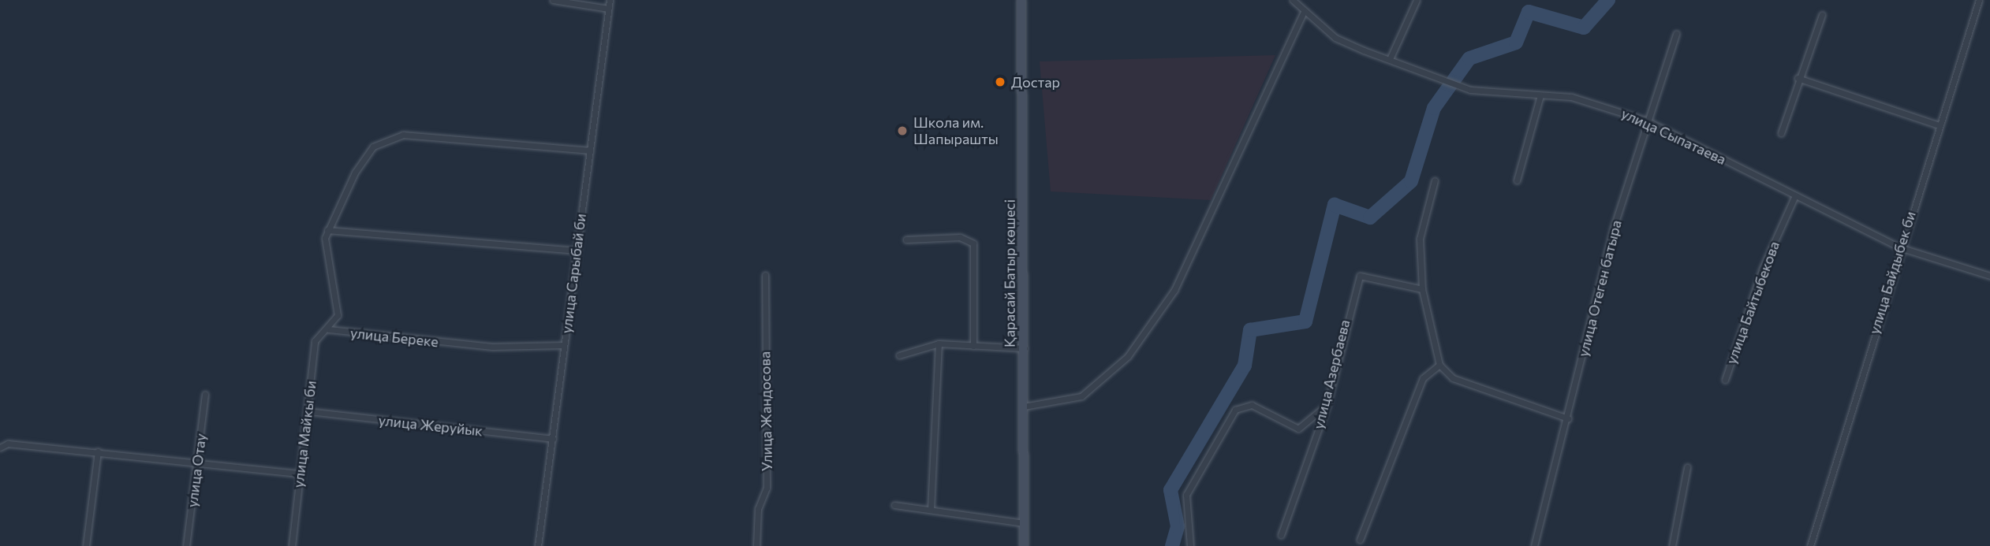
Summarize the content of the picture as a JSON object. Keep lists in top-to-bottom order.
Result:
{
  "streets": {
    "main road": ["Қарасай Батыр көшесі"],
    "street": [
      "улица Сыпатаева",
      "улица Байдыбек би",
      "улица Сарыбай би",
      "улица Отеген батыра",
      "улица Байтыбекова",
      "улица Береке",
      "улица Азербаева",
      "Улица Жандосова",
      "улица Жеруйык",
      "улица Майкы би",
      "улица Отау"
    ]
  },
  "crossings": [
    ["улица Сыпатаева", "улица Байдыбек би"],
    ["улица Сыпатаева", "улица Отеген батыра"],
    ["улица Сыпатаева", "улица Байтыбекова"],
    ["улица Сарыбай би", "улица Береке"],
    ["улица Сарыбай би", "улица Жеруйык"],
    ["улица Береке", "улица Майкы би"],
    ["улица Жеруйык", "улица Майкы би"]
  ],
  "places": ["Достар", "Школа им. Шапырашты"]
}
